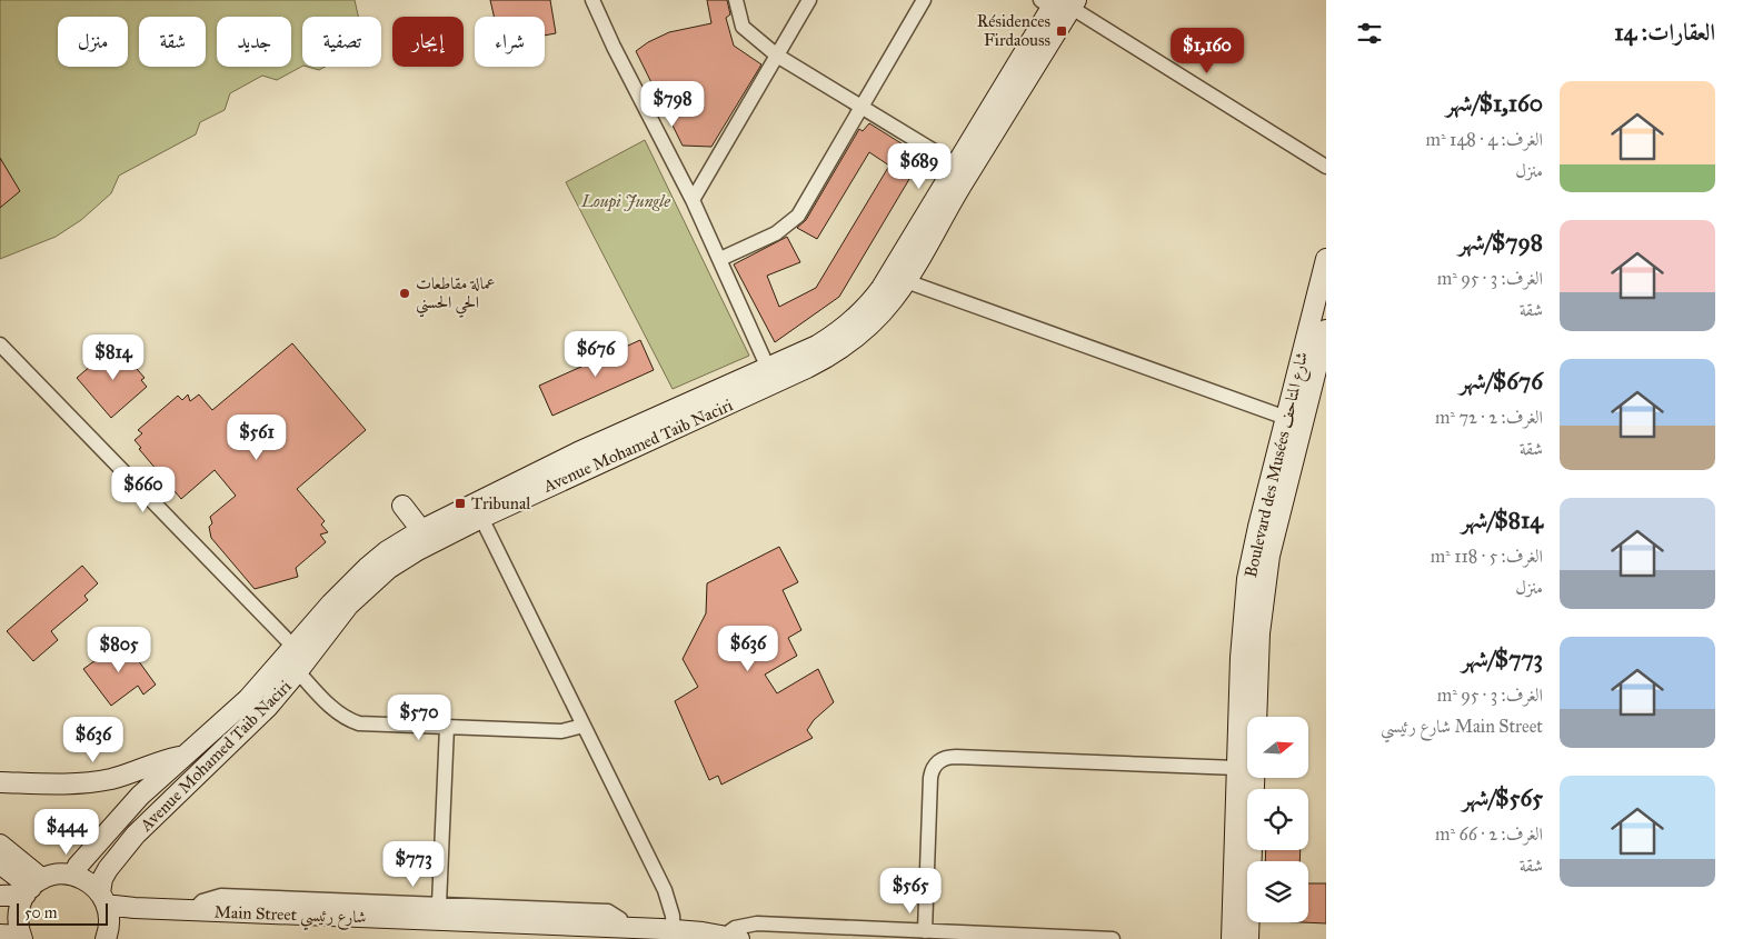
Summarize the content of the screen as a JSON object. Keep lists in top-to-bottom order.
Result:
{
  "streets": {
    "street": ["Avenue Mohamed Taib Naciri", "Boulevard des Musées شارع المتاحف", "Main Street شارع رئيسي"]
  },
  "crossings": [
    ["Avenue Mohamed Taib Naciri", "Main Street شارع رئيسي"]
  ],
  "parks": ["Loupi Jungle"],
  "places": {
    "transit": ["Résidences Firdaouss", "Tribunal"],
    "other": ["عمالة مقاطعات الحي الحسني"]
  },
  "scale_bar": "50 m",
  "north": "right",
  "page": {
    "heading": "العقارات: 14",
    "chip": [
      "شراء",
      "إيجار",
      "تصفية",
      "جديد",
      "شقة",
      "منزل"
    ],
    "price": [
      "$1,160",
      "$798",
      "$689",
      "$676",
      "$814",
      "$561",
      "$660",
      "$636",
      "$805",
      "$570",
      "$636",
      "$444",
      "$773",
      "$565"
    ],
    "list": [
      {
        "name": "$1,160/شهر",
        "note": "الغرف: 4 · 148 m² · منزل"
      },
      {
        "name": "$798/شهر",
        "note": "الغرف: 3 · 95 m² · شقة"
      },
      {
        "name": "$676/شهر",
        "note": "الغرف: 2 · 72 m² · شقة"
      },
      {
        "name": "$814/شهر",
        "note": "الغرف: 5 · 118 m² · منزل"
      },
      {
        "name": "$773/شهر",
        "note": "الغرف: 3 · 95 m² · Main Street شارع رئيسي"
      },
      {
        "name": "$565/شهر",
        "note": "الغرف: 2 · 66 m² · شقة"
      }
    ],
    "scale": "50 m"
  }
}
